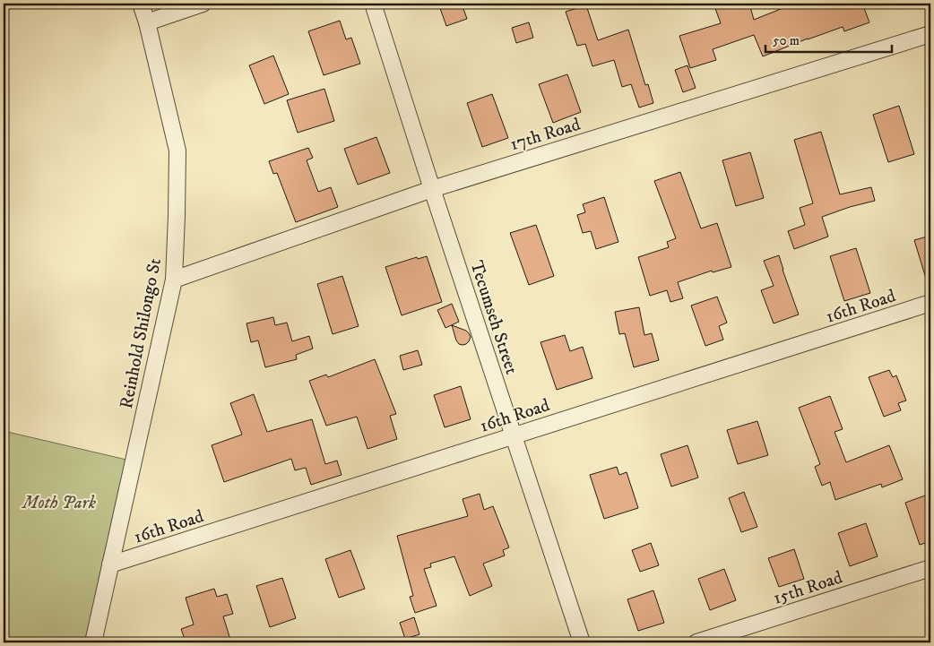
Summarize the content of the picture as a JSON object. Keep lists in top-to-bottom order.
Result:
{
  "streets": {
    "street": [
      "17th Road",
      "16th Road",
      "Tecumseh Street",
      "Reinhold Shilongo St",
      "15th Road"
    ]
  },
  "crossings": [
    ["17th Road", "Tecumseh Street"],
    ["17th Road", "Reinhold Shilongo St"],
    ["16th Road", "Tecumseh Street"],
    ["16th Road", "Reinhold Shilongo St"]
  ],
  "parks": ["Moth Park"],
  "scale_bar": "50 m"
}
